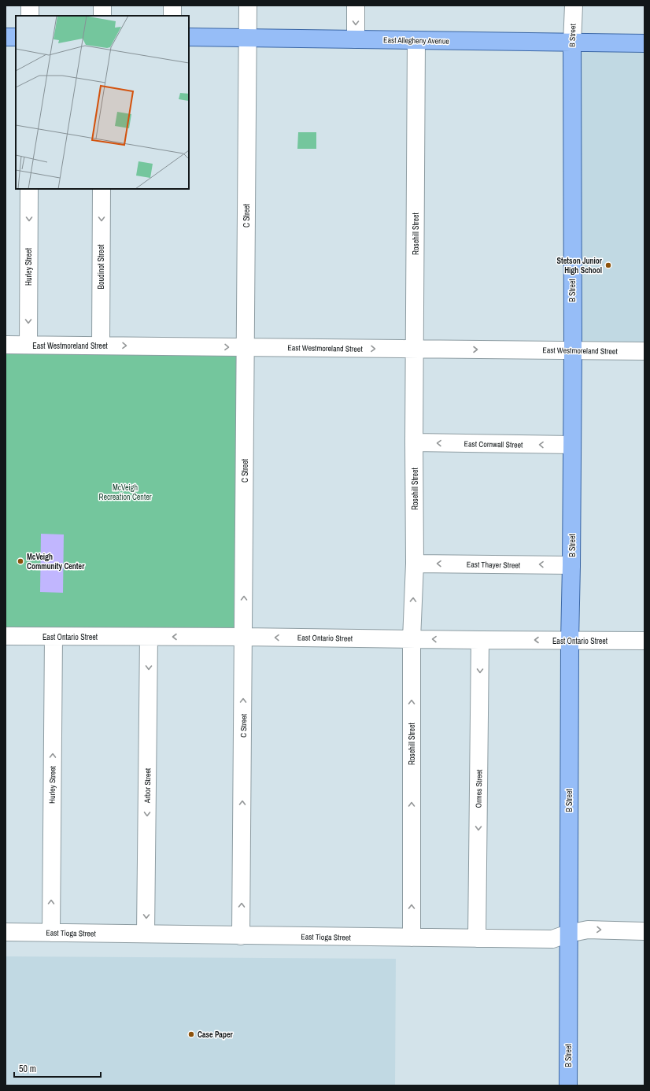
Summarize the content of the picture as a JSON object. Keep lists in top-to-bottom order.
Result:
{
  "streets": {
    "main road": ["B Street", "East Allegheny Avenue"],
    "street": [
      "C Street",
      "Rosehill Street",
      "Hurley Street",
      "Boudinot Street",
      "East Westmoreland Street",
      "East Cornwall Street",
      "East Thayer Street",
      "East Ontario Street",
      "Arbor Street",
      "Ormes Street",
      "East Tioga Street"
    ]
  },
  "crossings": [
    ["B Street", "East Allegheny Avenue"],
    ["B Street", "East Westmoreland Street"],
    ["B Street", "East Cornwall Street"],
    ["B Street", "East Thayer Street"],
    ["B Street", "East Ontario Street"],
    ["B Street", "East Tioga Street"],
    ["East Allegheny Avenue", "C Street"],
    ["East Allegheny Avenue", "Rosehill Street"],
    ["C Street", "East Westmoreland Street"],
    ["C Street", "East Ontario Street"],
    ["C Street", "East Tioga Street"],
    ["Rosehill Street", "East Westmoreland Street"],
    ["Rosehill Street", "East Cornwall Street"],
    ["Rosehill Street", "East Thayer Street"],
    ["Rosehill Street", "East Ontario Street"],
    ["Rosehill Street", "East Tioga Street"],
    ["Hurley Street", "East Westmoreland Street"],
    ["Hurley Street", "East Ontario Street"],
    ["Hurley Street", "East Tioga Street"],
    ["Boudinot Street", "East Westmoreland Street"],
    ["East Ontario Street", "Arbor Street"],
    ["East Ontario Street", "Ormes Street"],
    ["Arbor Street", "East Tioga Street"],
    ["Ormes Street", "East Tioga Street"]
  ],
  "one_way": [
    "C Street",
    "Rosehill Street",
    "Boudinot Street",
    "East Westmoreland Street",
    "East Cornwall Street",
    "East Thayer Street",
    "East Ontario Street",
    "Arbor Street",
    "Ormes Street"
  ],
  "parks": ["McVeigh Recreation Center"],
  "places": ["Stetson Junior High School", "McVeigh Community Center", "Case Paper"],
  "scale_bar": "50 m"
}
